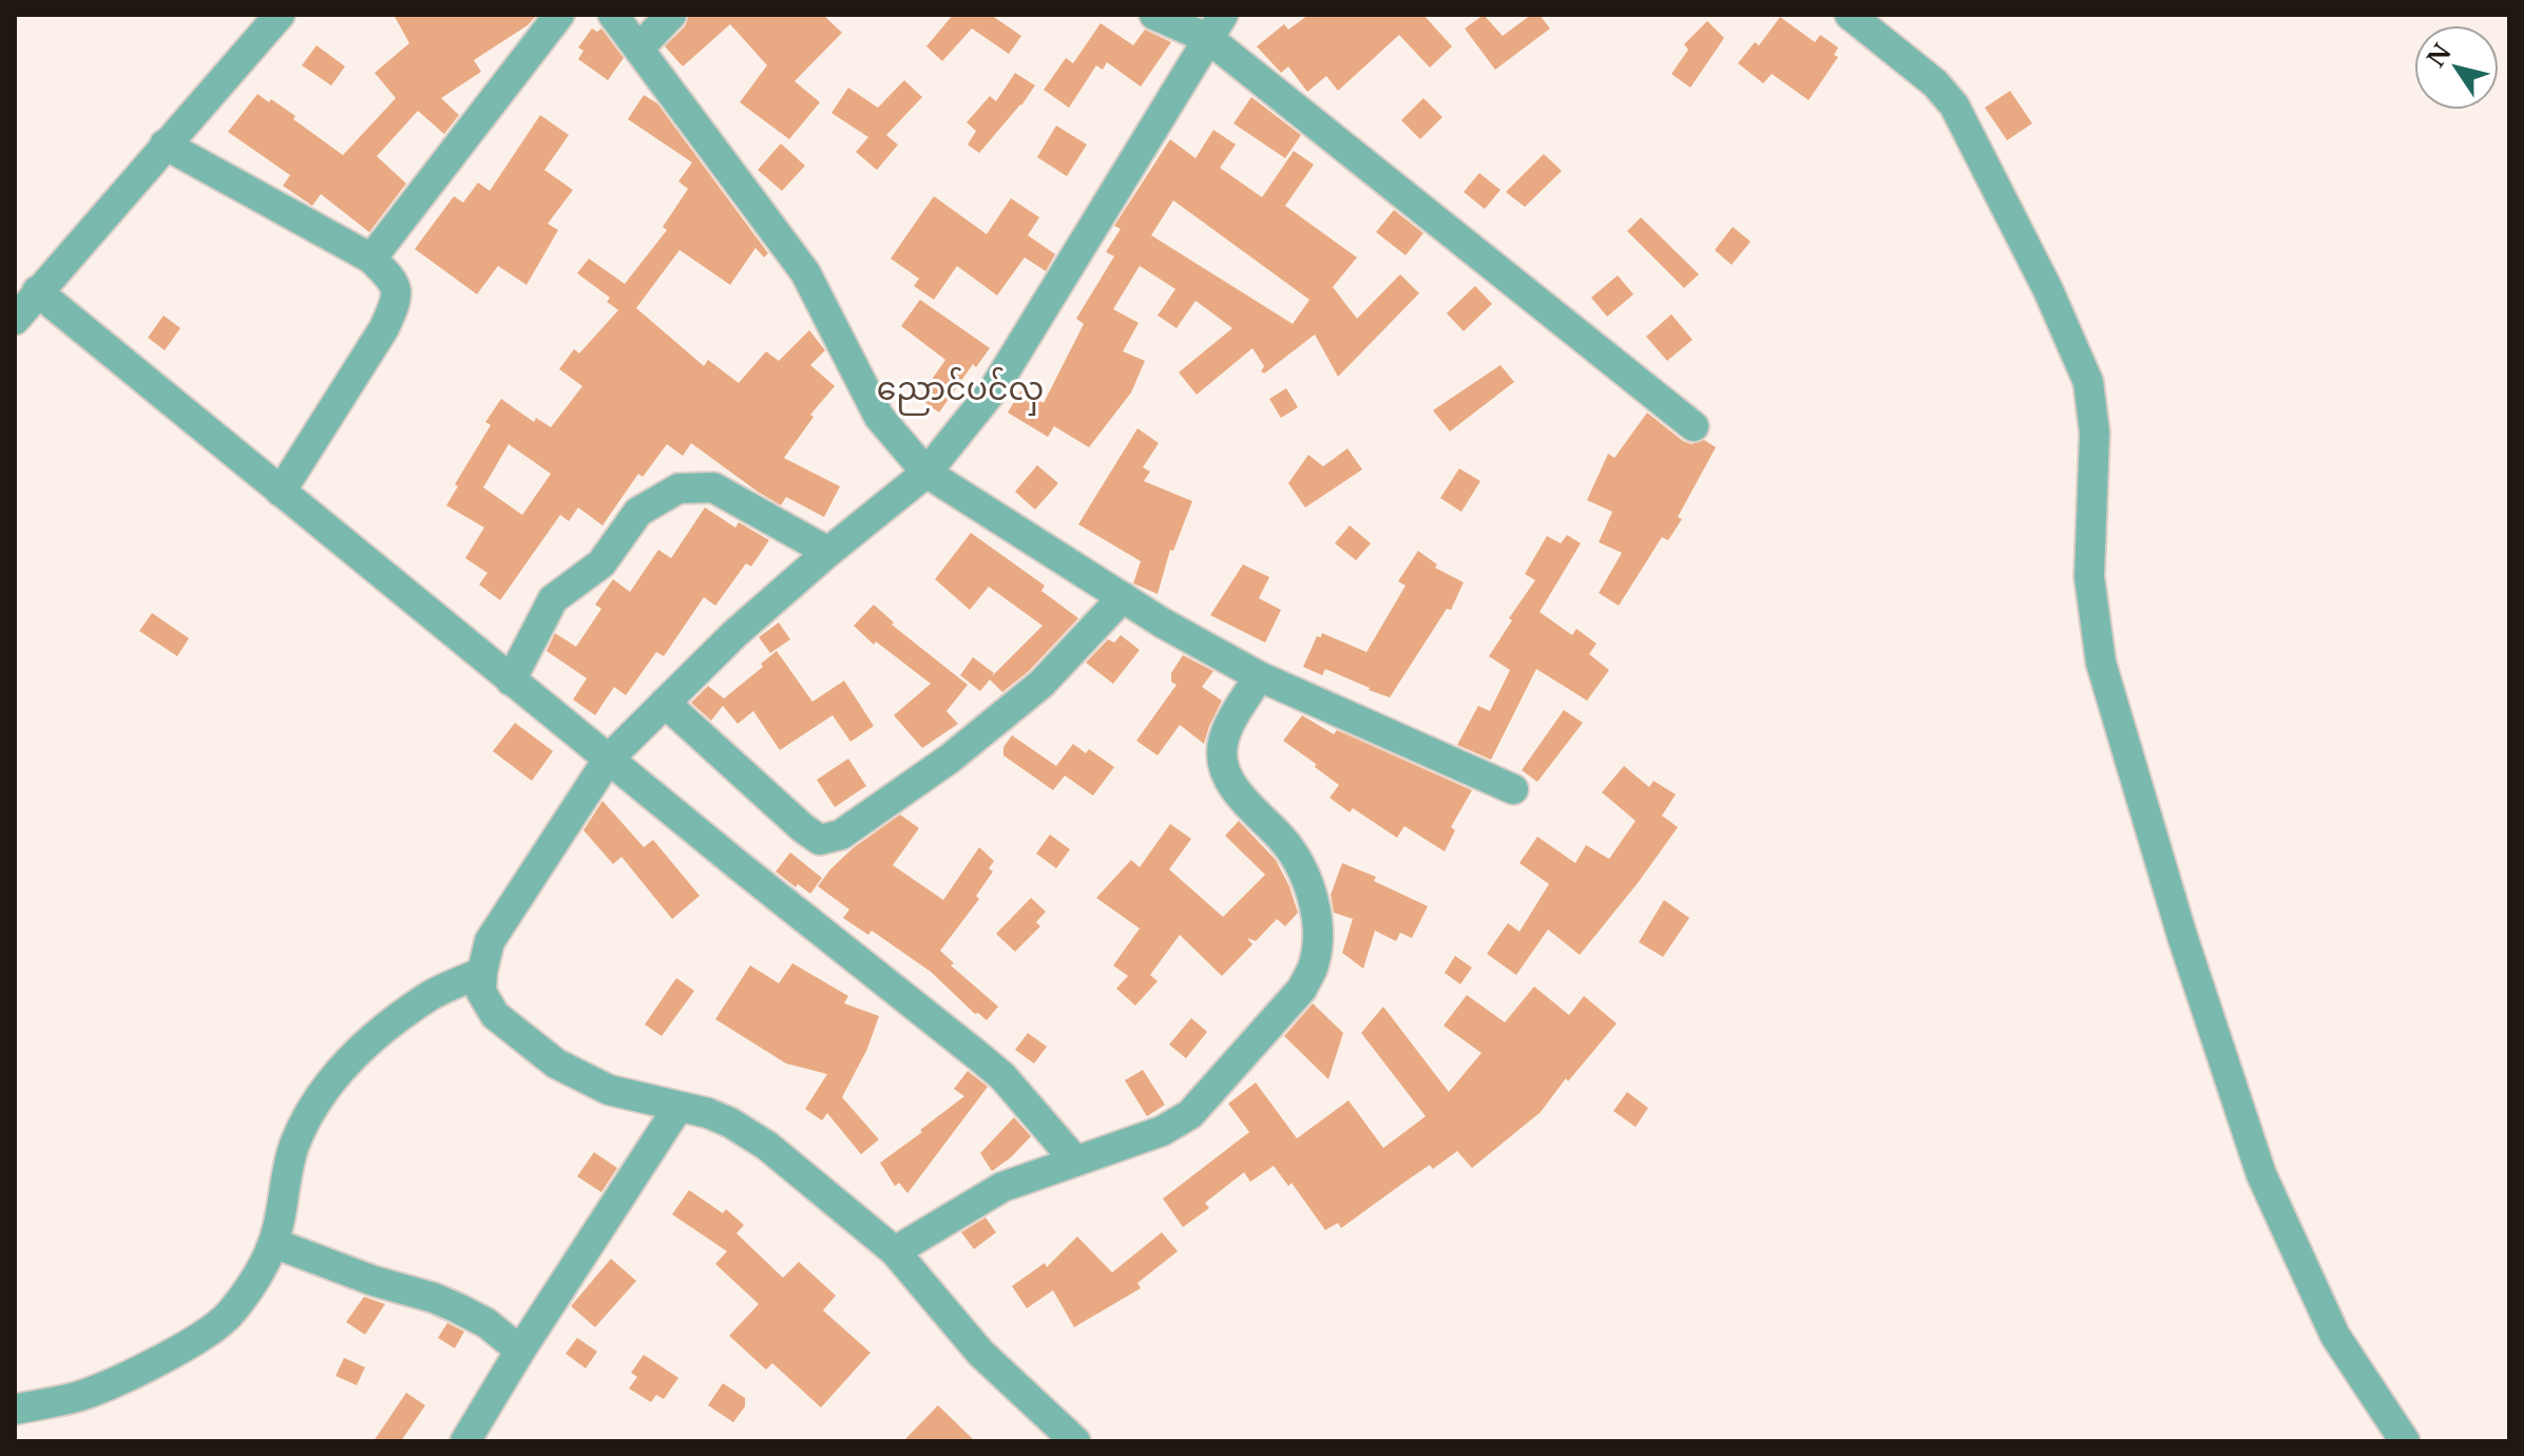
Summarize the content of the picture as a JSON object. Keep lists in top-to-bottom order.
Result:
{
  "districts": ["ညောင်ပင်လှ"],
  "north": "top left"
}
